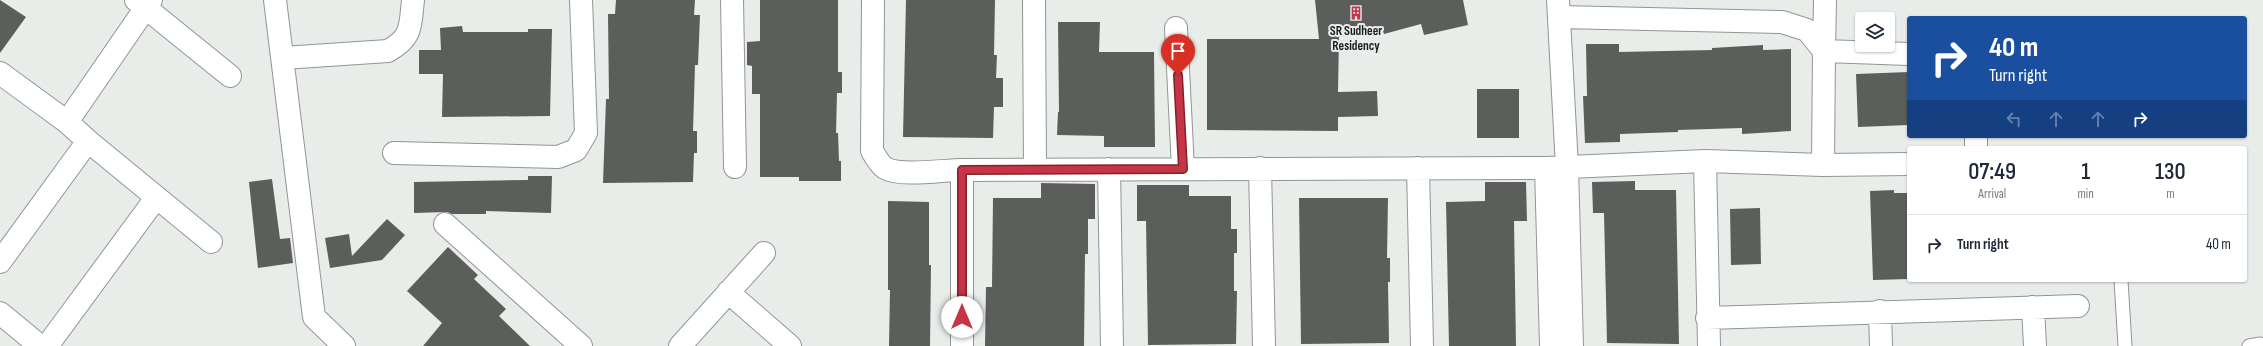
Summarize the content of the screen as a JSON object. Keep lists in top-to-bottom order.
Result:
{
  "places": {
    "building": ["SR Sudheer Residency"]
  },
  "page": {
    "turn": ["40 m", "Turn right"],
    "eta": [
      "07:49",
      "Arrival",
      "1",
      "min",
      "130",
      "m"
    ],
    "list": [
      {
        "name": "Turn right",
        "value": "40 m"
      }
    ]
  }
}
